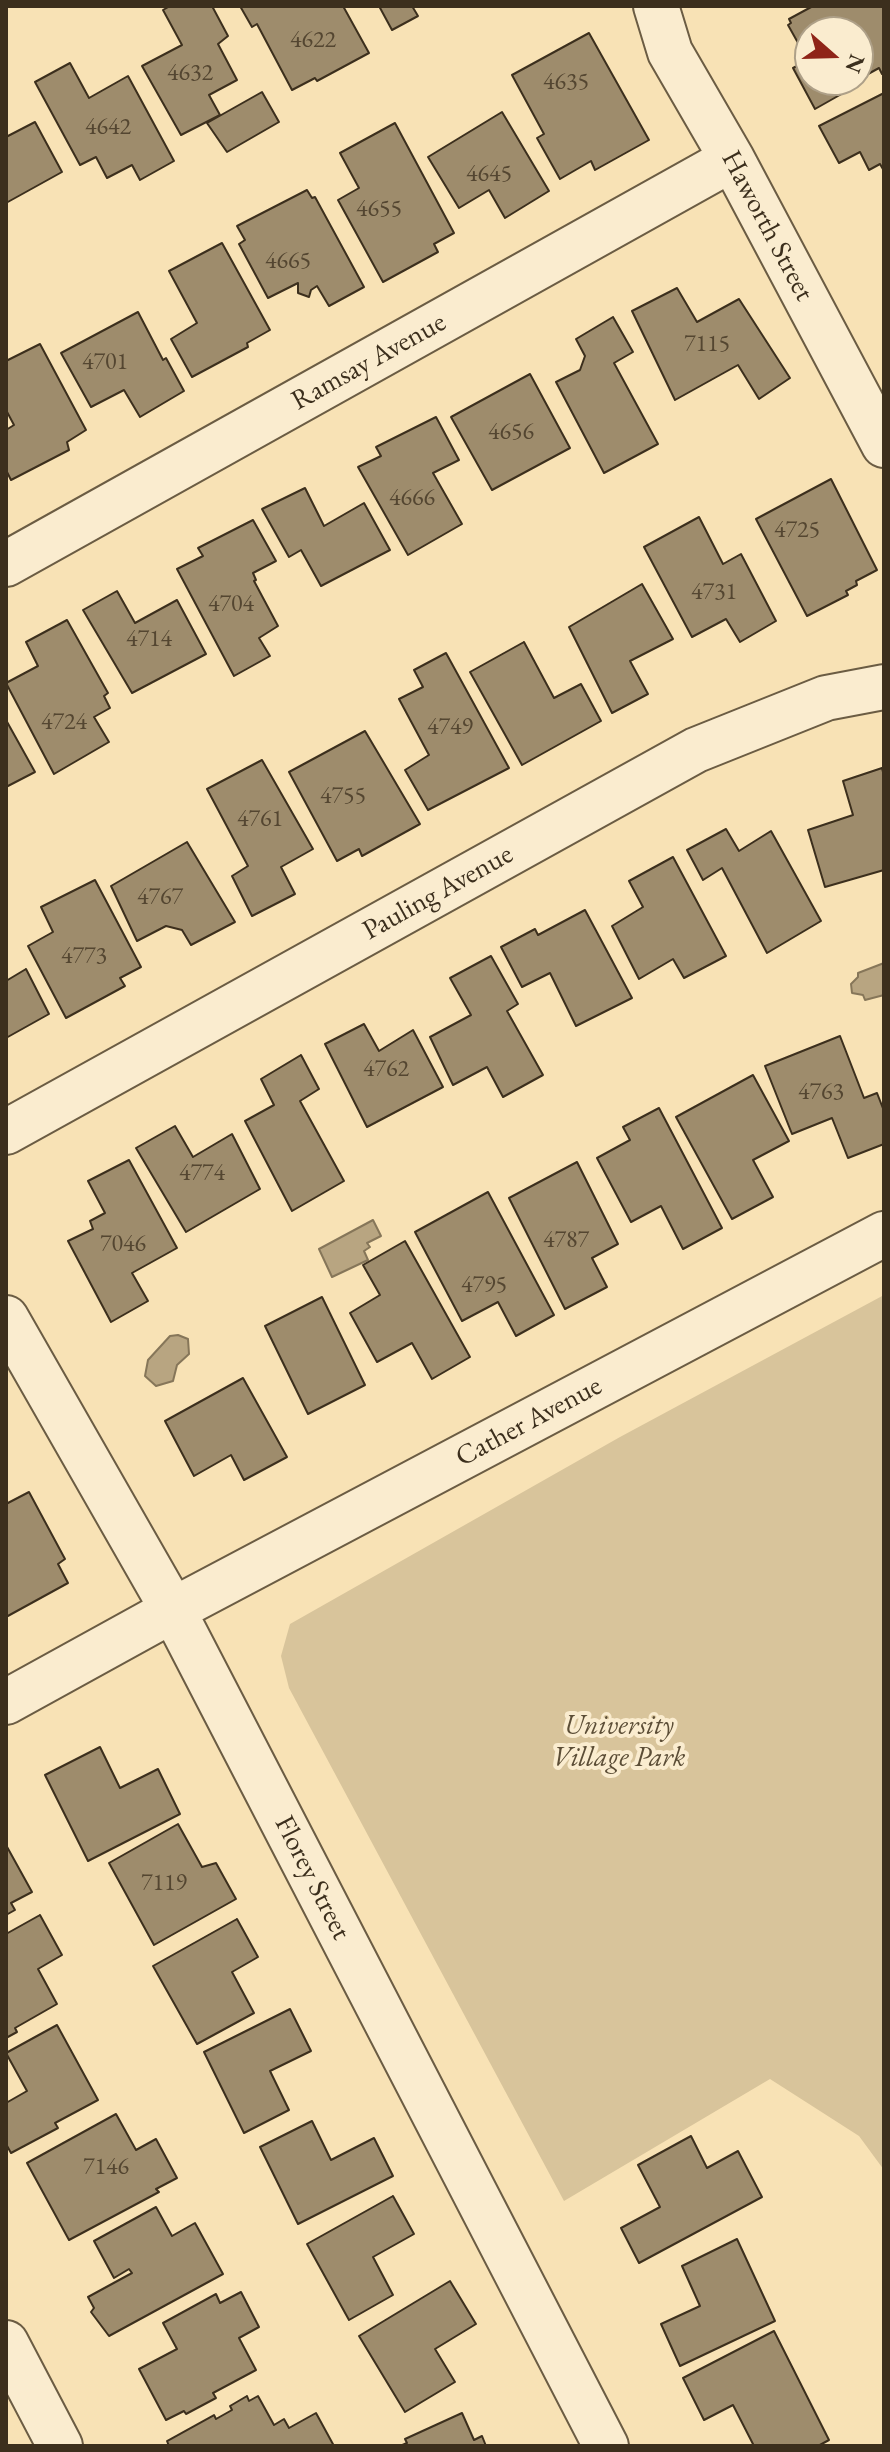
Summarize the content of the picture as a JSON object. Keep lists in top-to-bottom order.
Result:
{
  "streets": {
    "street": [
      "Haworth Street",
      "Ramsay Avenue",
      "Pauling Avenue",
      "Cather Avenue",
      "Florey Street"
    ]
  },
  "crossings": [
    ["Haworth Street", "Ramsay Avenue"],
    ["Cather Avenue", "Florey Street"]
  ],
  "parks": ["University Village Park"],
  "house_numbers": [
    "4622",
    "4632",
    "4635",
    "4642",
    "4645",
    "4655",
    "4665",
    "7115",
    "4701",
    "4656",
    "4666",
    "4725",
    "4731",
    "4704",
    "4714",
    "4724",
    "4749",
    "4755",
    "4761",
    "4767",
    "4773",
    "4762",
    "4763",
    "4774",
    "4787",
    "7046",
    "4795",
    "7119",
    "7146"
  ],
  "north": "right"
}
